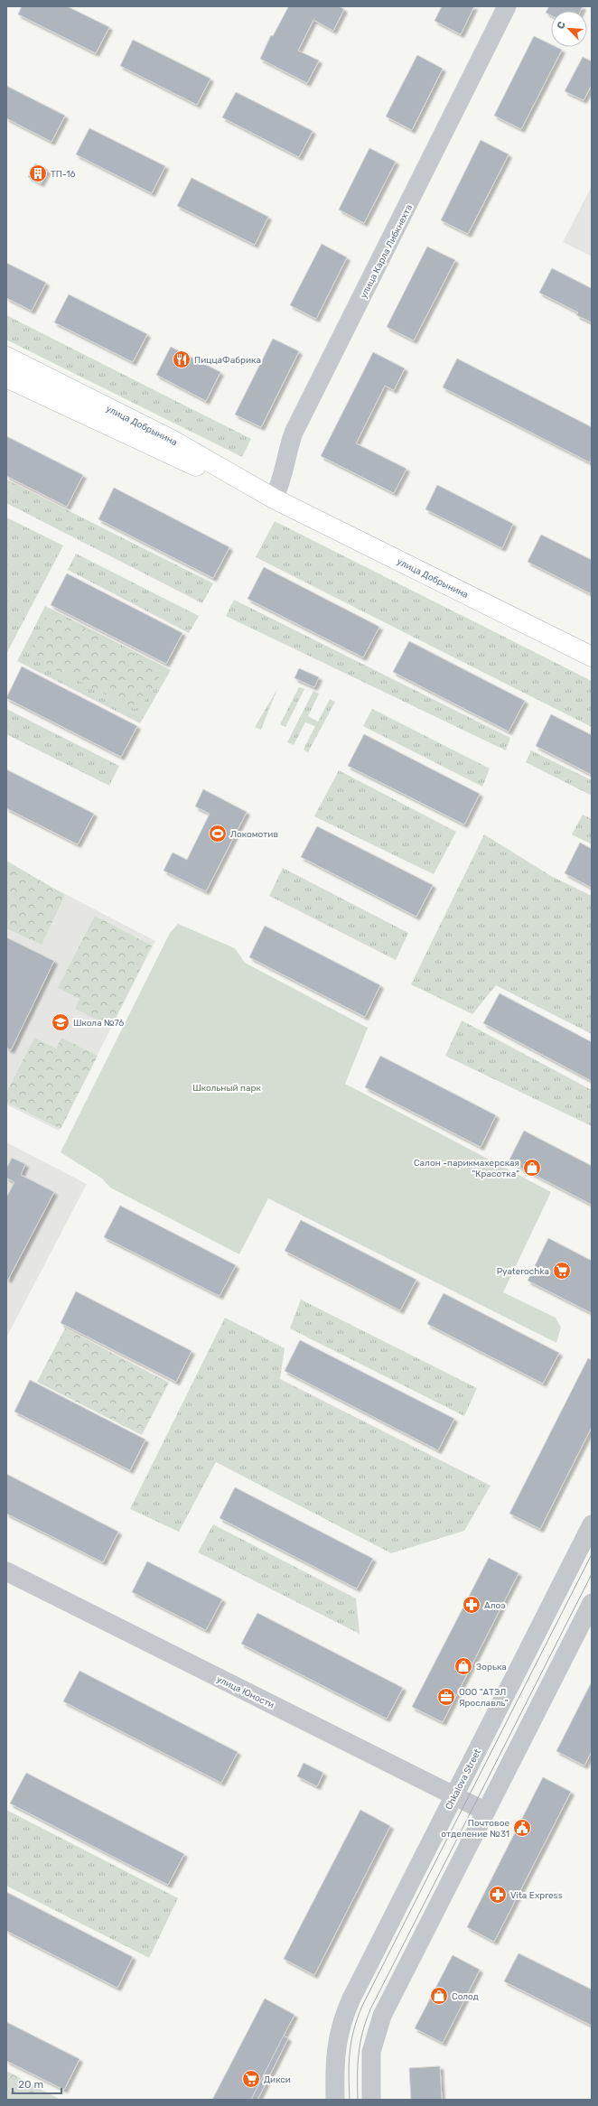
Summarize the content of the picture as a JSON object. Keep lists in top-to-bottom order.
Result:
{
  "streets": {
    "main road": ["улица Добрынина"],
    "street": ["улица Карла Либкнехта", "улица Юности", "Chkalova Street"]
  },
  "crossings": [
    ["улица Карла Либкнехта", "улица Добрынина"],
    ["улица Юности", "Chkalova Street"]
  ],
  "parks": ["Школьный парк"],
  "places": {
    "building": ["ТП-16"],
    "restaurant": ["ПиццаФабрика"],
    "sports": ["Локомотив"],
    "school or university": ["Школа №76"],
    "shop": ["Салон -парикмахерская \"Красотка\"", "Зорька", "Солод"],
    "supermarket": ["Pyaterochka", "Дикси"],
    "pharmacy": ["Алоэ", "Vita Express"],
    "office": ["ООО \"АТЭЛ Ярославль\""],
    "public building": ["Почтовое отделение №31"]
  },
  "scale_bar": "20 m",
  "north": "top left"
}
